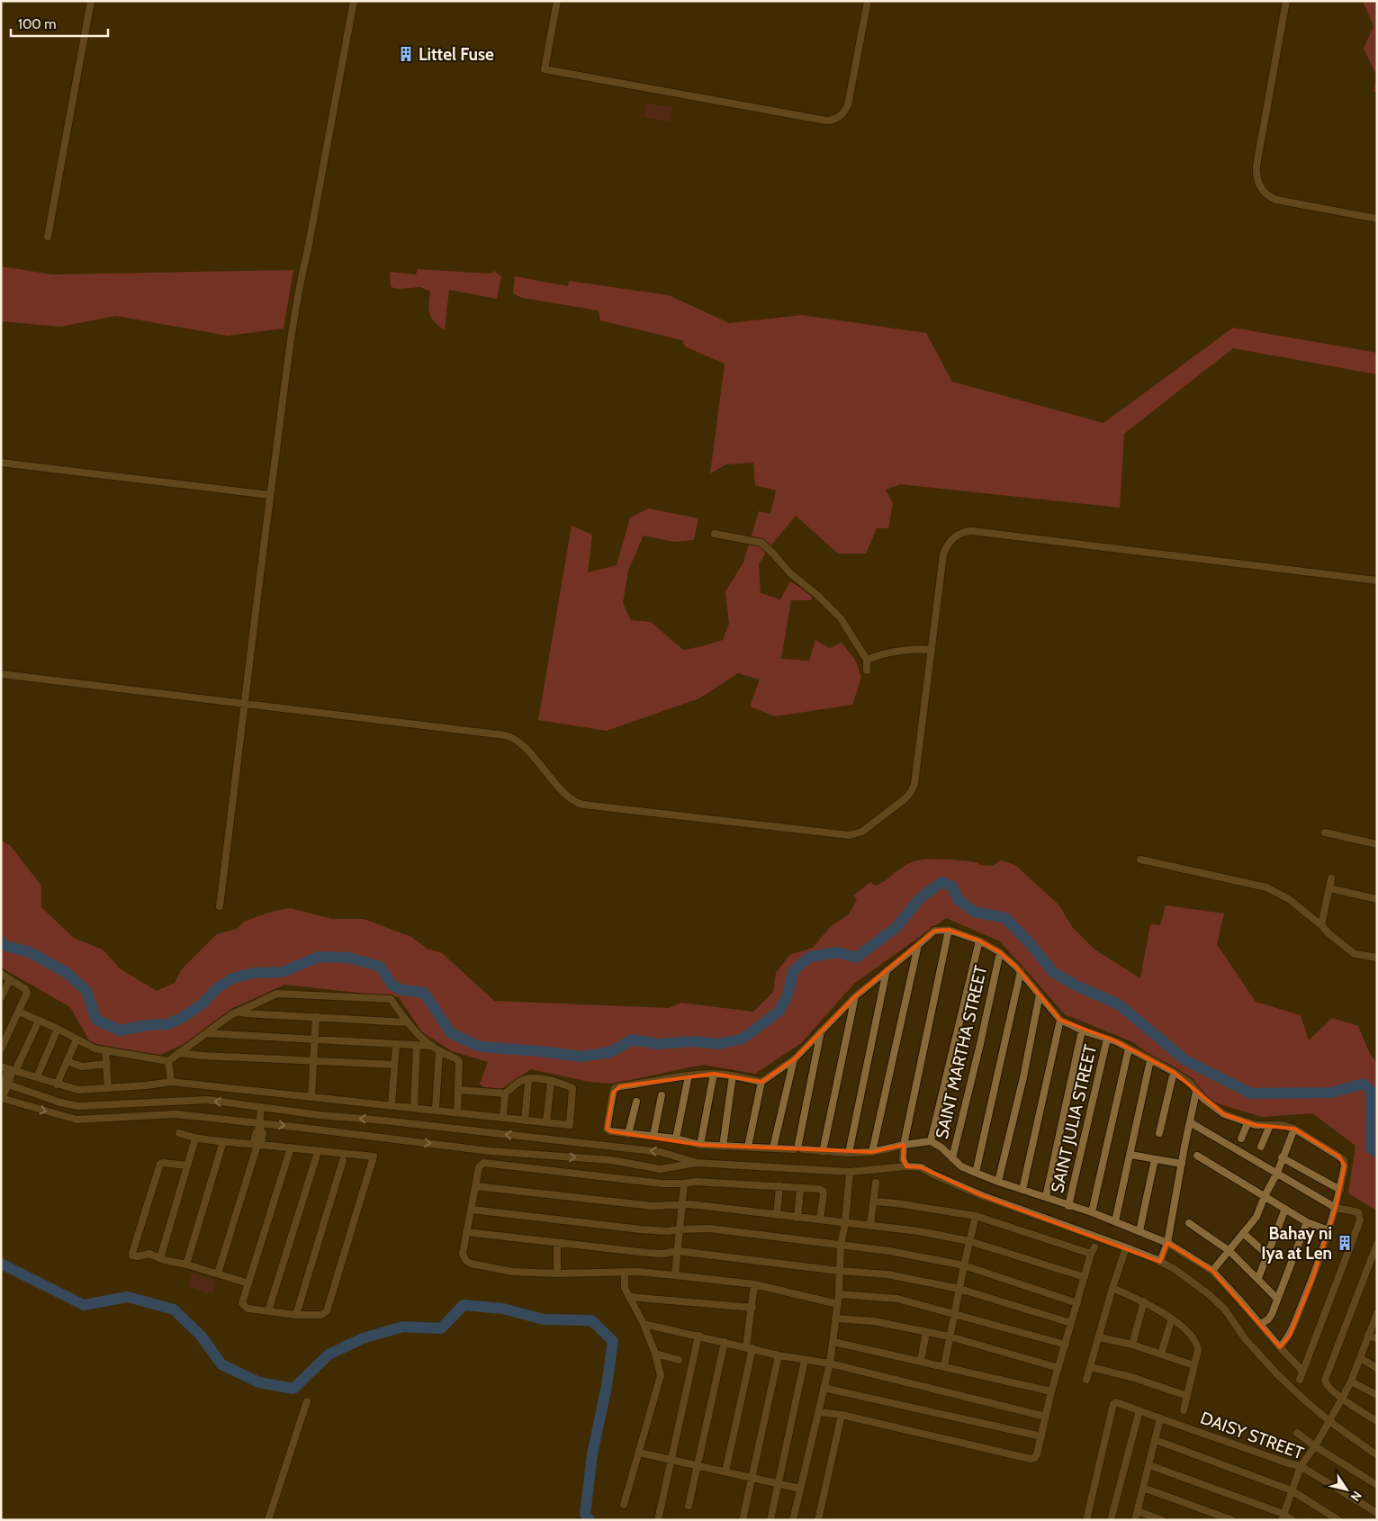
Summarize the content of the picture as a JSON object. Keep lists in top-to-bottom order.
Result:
{
  "streets": {
    "street": ["SAINT MARTHA STREET", "SAINT JULIA STREET", "DAISY STREET"]
  },
  "places": {
    "building": ["Littel Fuse", "Bahay ni Iya at Len"]
  },
  "scale_bar": "100 m",
  "north": "bottom right"
}
